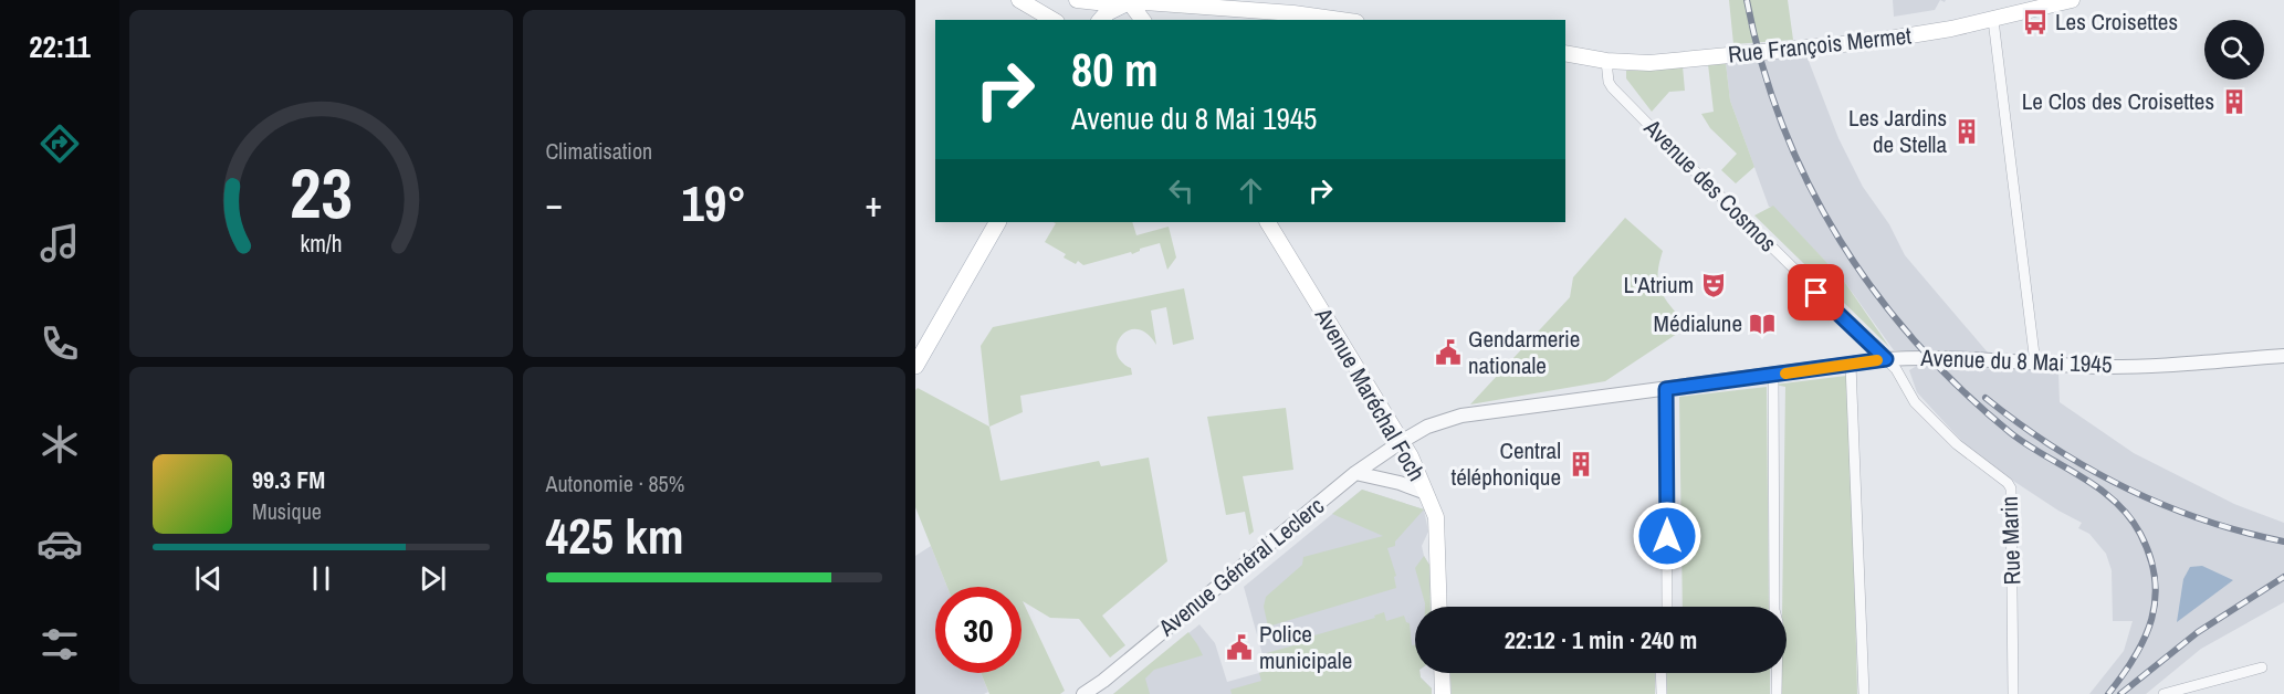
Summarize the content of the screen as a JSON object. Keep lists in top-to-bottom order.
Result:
{
  "streets": {
    "main road": ["Rue François Mermet", "Avenue Maréchal Foch"],
    "street": [
      "Avenue des Cosmos",
      "Avenue du 8 Mai 1945",
      "Rue Marin",
      "Avenue Général Leclerc"
    ]
  },
  "crossings": [
    ["Rue François Mermet", "Avenue des Cosmos"],
    ["Avenue des Cosmos", "Avenue du 8 Mai 1945"],
    ["Avenue des Cosmos", "Rue Marin"],
    ["Avenue du 8 Mai 1945", "Avenue Maréchal Foch"],
    ["Avenue du 8 Mai 1945", "Rue Marin"],
    ["Avenue du 8 Mai 1945", "Avenue Général Leclerc"],
    ["Avenue Maréchal Foch", "Avenue Général Leclerc"]
  ],
  "places": {
    "bus stop": ["Les Croisettes"],
    "building": ["Le Clos des Croisettes", "Les Jardins de Stella", "Central téléphonique"],
    "theatre": ["L'Atrium"],
    "library": ["Médialune"],
    "public building": ["Gendarmerie nationale", "Police municipale"]
  },
  "page": {
    "tabs": "22:11",
    "tile": [
      "Climatisation",
      ["Autonomie · 85%", "425 km"]
    ],
    "turn": ["80 m", "Avenue du 8 Mai 1945"],
    "heat": ["−", "19°", "+"],
    "song": ["99.3 FM", "Musique"],
    "limit": "30",
    "trip": "22:12 · 1 min · 240 m",
    "gauge": ["23", "km/h"]
  }
}
